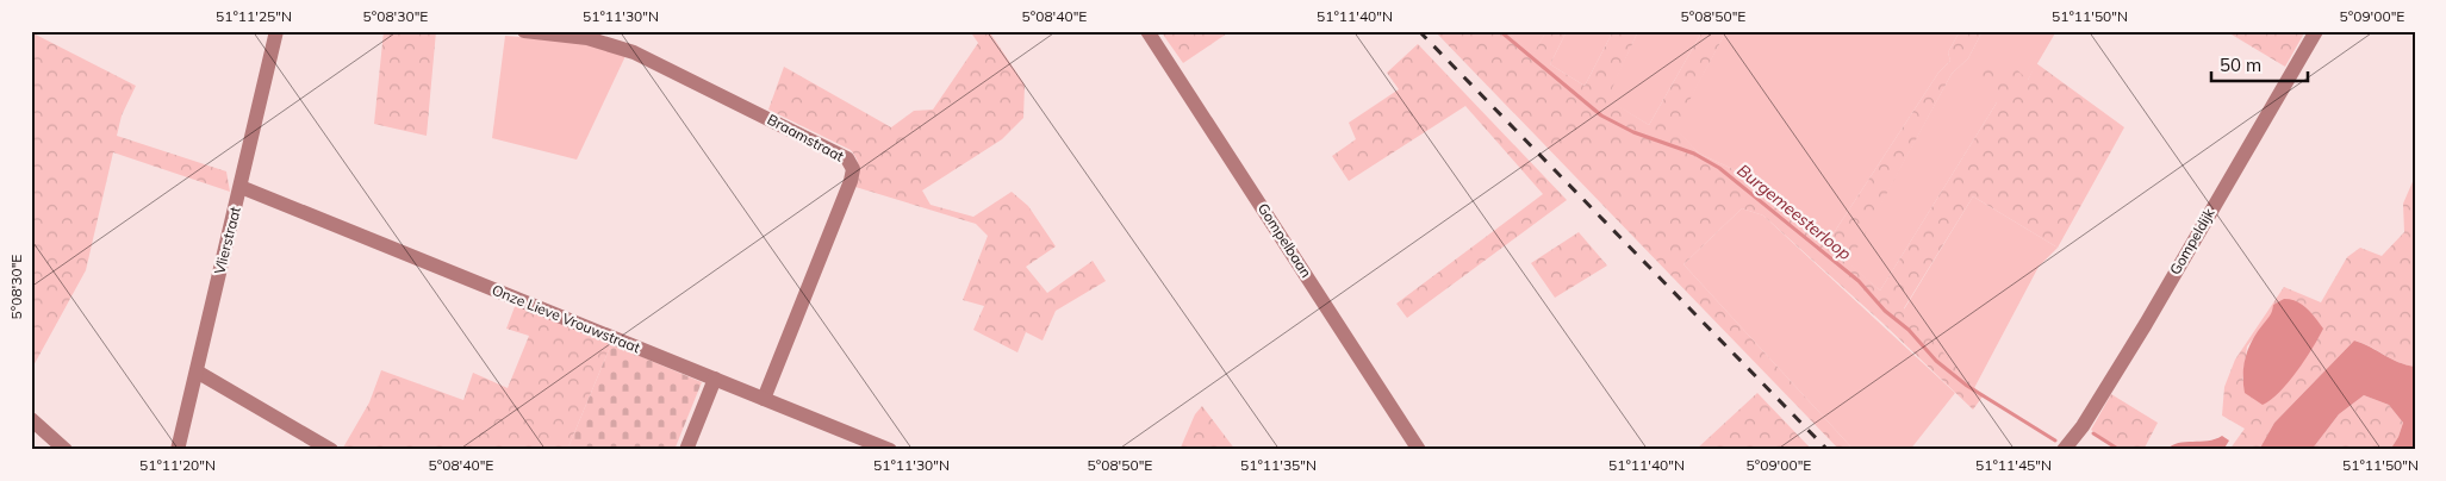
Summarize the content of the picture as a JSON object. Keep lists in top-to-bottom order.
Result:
{
  "streets": {
    "street": [
      "Braamstraat",
      "Vlierstraat",
      "Gompelbaan",
      "Gompeldijk",
      "Onze Lieve Vrouwstraat"
    ]
  },
  "crossings": [
    ["Braamstraat", "Onze Lieve Vrouwstraat"],
    ["Vlierstraat", "Onze Lieve Vrouwstraat"]
  ],
  "water": ["Burgemeesterloop"],
  "scale_bar": "50 m",
  "coordinates": [
    "51°11'25\"N",
    "5°08'30\"E",
    "51°11'30\"N",
    "5°08'40\"E",
    "51°11'40\"N",
    "5°08'50\"E",
    "51°11'50\"N",
    "5°09'00\"E",
    "51°11'20\"N",
    "51°11'35\"N",
    "51°11'45\"N"
  ]
}
